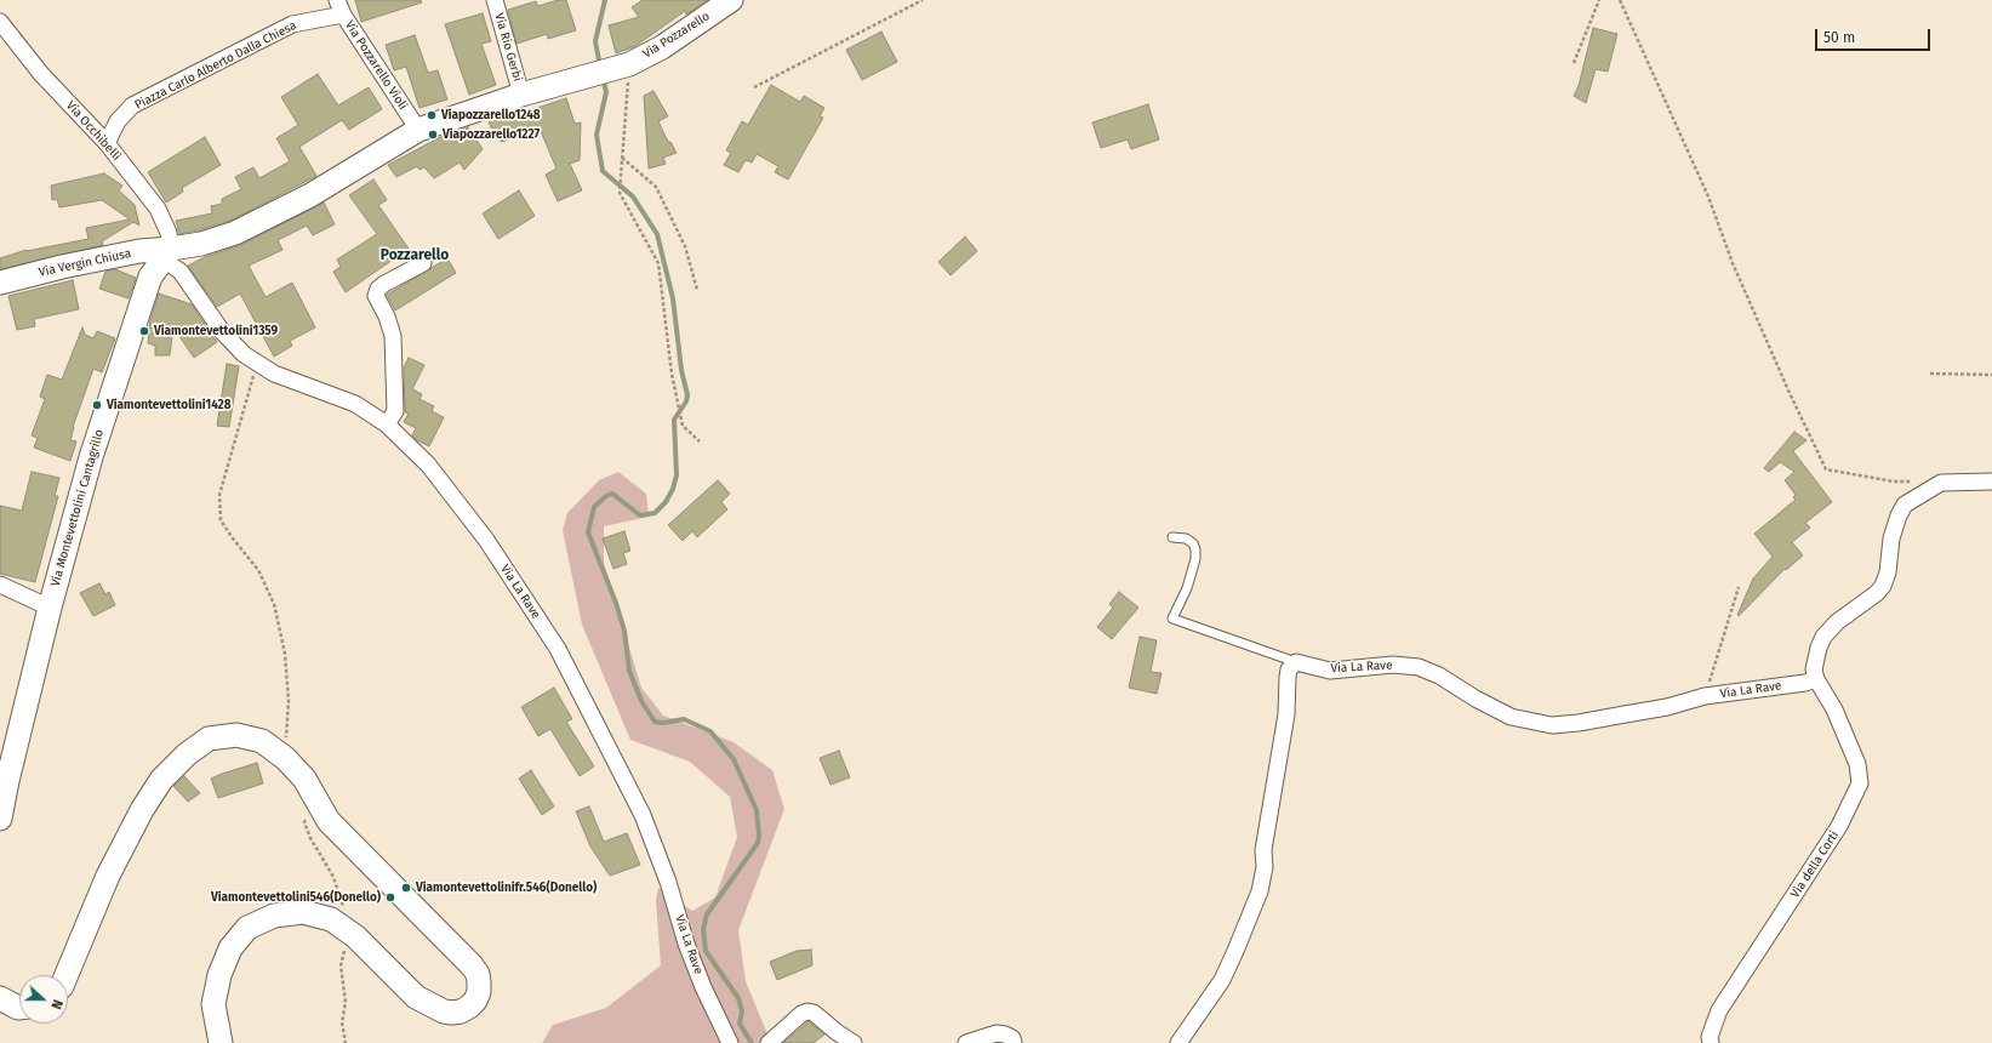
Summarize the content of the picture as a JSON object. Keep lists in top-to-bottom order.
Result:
{
  "streets": {
    "street": [
      "Via Pozzarello",
      "Via Rio Gerbi",
      "Piazza Carlo Alberto Dalla Chiesa",
      "Via Pozzarello Violi",
      "Via Occhibelli",
      "Via Vergin Chiusa",
      "Via Montevettolini Cantagrillo",
      "Via La Rave",
      "Via della Corti"
    ]
  },
  "crossings": [
    ["Via Pozzarello", "Via Rio Gerbi"],
    ["Via Pozzarello", "Via Pozzarello Violi"],
    ["Via Pozzarello", "Via Vergin Chiusa"],
    ["Piazza Carlo Alberto Dalla Chiesa", "Via Pozzarello Violi"],
    ["Piazza Carlo Alberto Dalla Chiesa", "Via Occhibelli"],
    ["Via Pozzarello Violi", "Via Vergin Chiusa"],
    ["Via Occhibelli", "Via Vergin Chiusa"],
    ["Via Occhibelli", "Via Montevettolini Cantagrillo"],
    ["Via Occhibelli", "Via La Rave"],
    ["Via Vergin Chiusa", "Via Montevettolini Cantagrillo"],
    ["Via Vergin Chiusa", "Via La Rave"],
    ["Via Montevettolini Cantagrillo", "Via La Rave"],
    ["Via La Rave", "Via della Corti"]
  ],
  "districts": ["Pozzarello"],
  "places": [
    "Viapozzarello1248",
    "Viapozzarello1227",
    "Viamontevettolini1359",
    "Viamontevettolini1428",
    "Viamontevettolinifr.546(Donello)",
    "Viamontevettolini546(Donello)"
  ],
  "scale_bar": "50 m",
  "north": "right"
}
